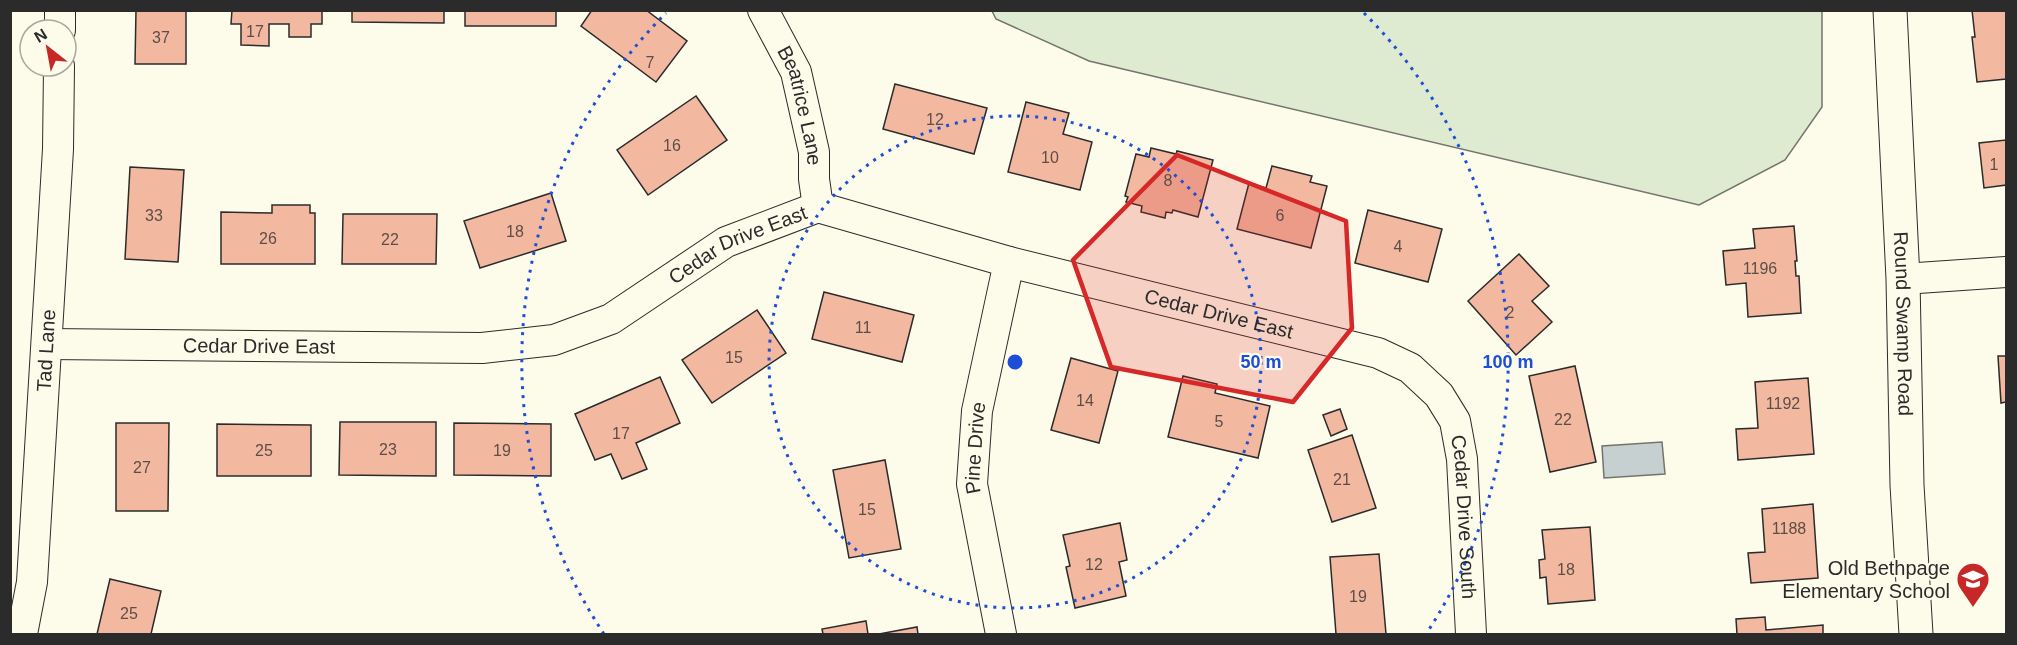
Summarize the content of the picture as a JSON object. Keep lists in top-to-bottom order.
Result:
{
  "streets": {
    "main road": ["Round Swamp Road"],
    "street": [
      "Beatrice Lane",
      "Cedar Drive East",
      "Tad Lane",
      "Pine Drive",
      "Cedar Drive South"
    ]
  },
  "crossings": [
    ["Beatrice Lane", "Cedar Drive East"],
    ["Cedar Drive East", "Tad Lane"],
    ["Cedar Drive East", "Pine Drive"],
    ["Cedar Drive East", "Cedar Drive South"]
  ],
  "places": {
    "school or university": ["Old Bethpage Elementary School"]
  },
  "house_numbers": [
    "17",
    "37",
    "7",
    "12",
    "16",
    "10",
    "1",
    "8",
    "33",
    "6",
    "18",
    "26",
    "22",
    "4",
    "1196",
    "2",
    "11",
    "15",
    "14",
    "1192",
    "22",
    "5",
    "17",
    "23",
    "25",
    "19",
    "27",
    "21",
    "15",
    "1188",
    "12",
    "18",
    "19",
    "25"
  ],
  "north": "top left",
  "rings": ["50 m", "100 m"]
}
